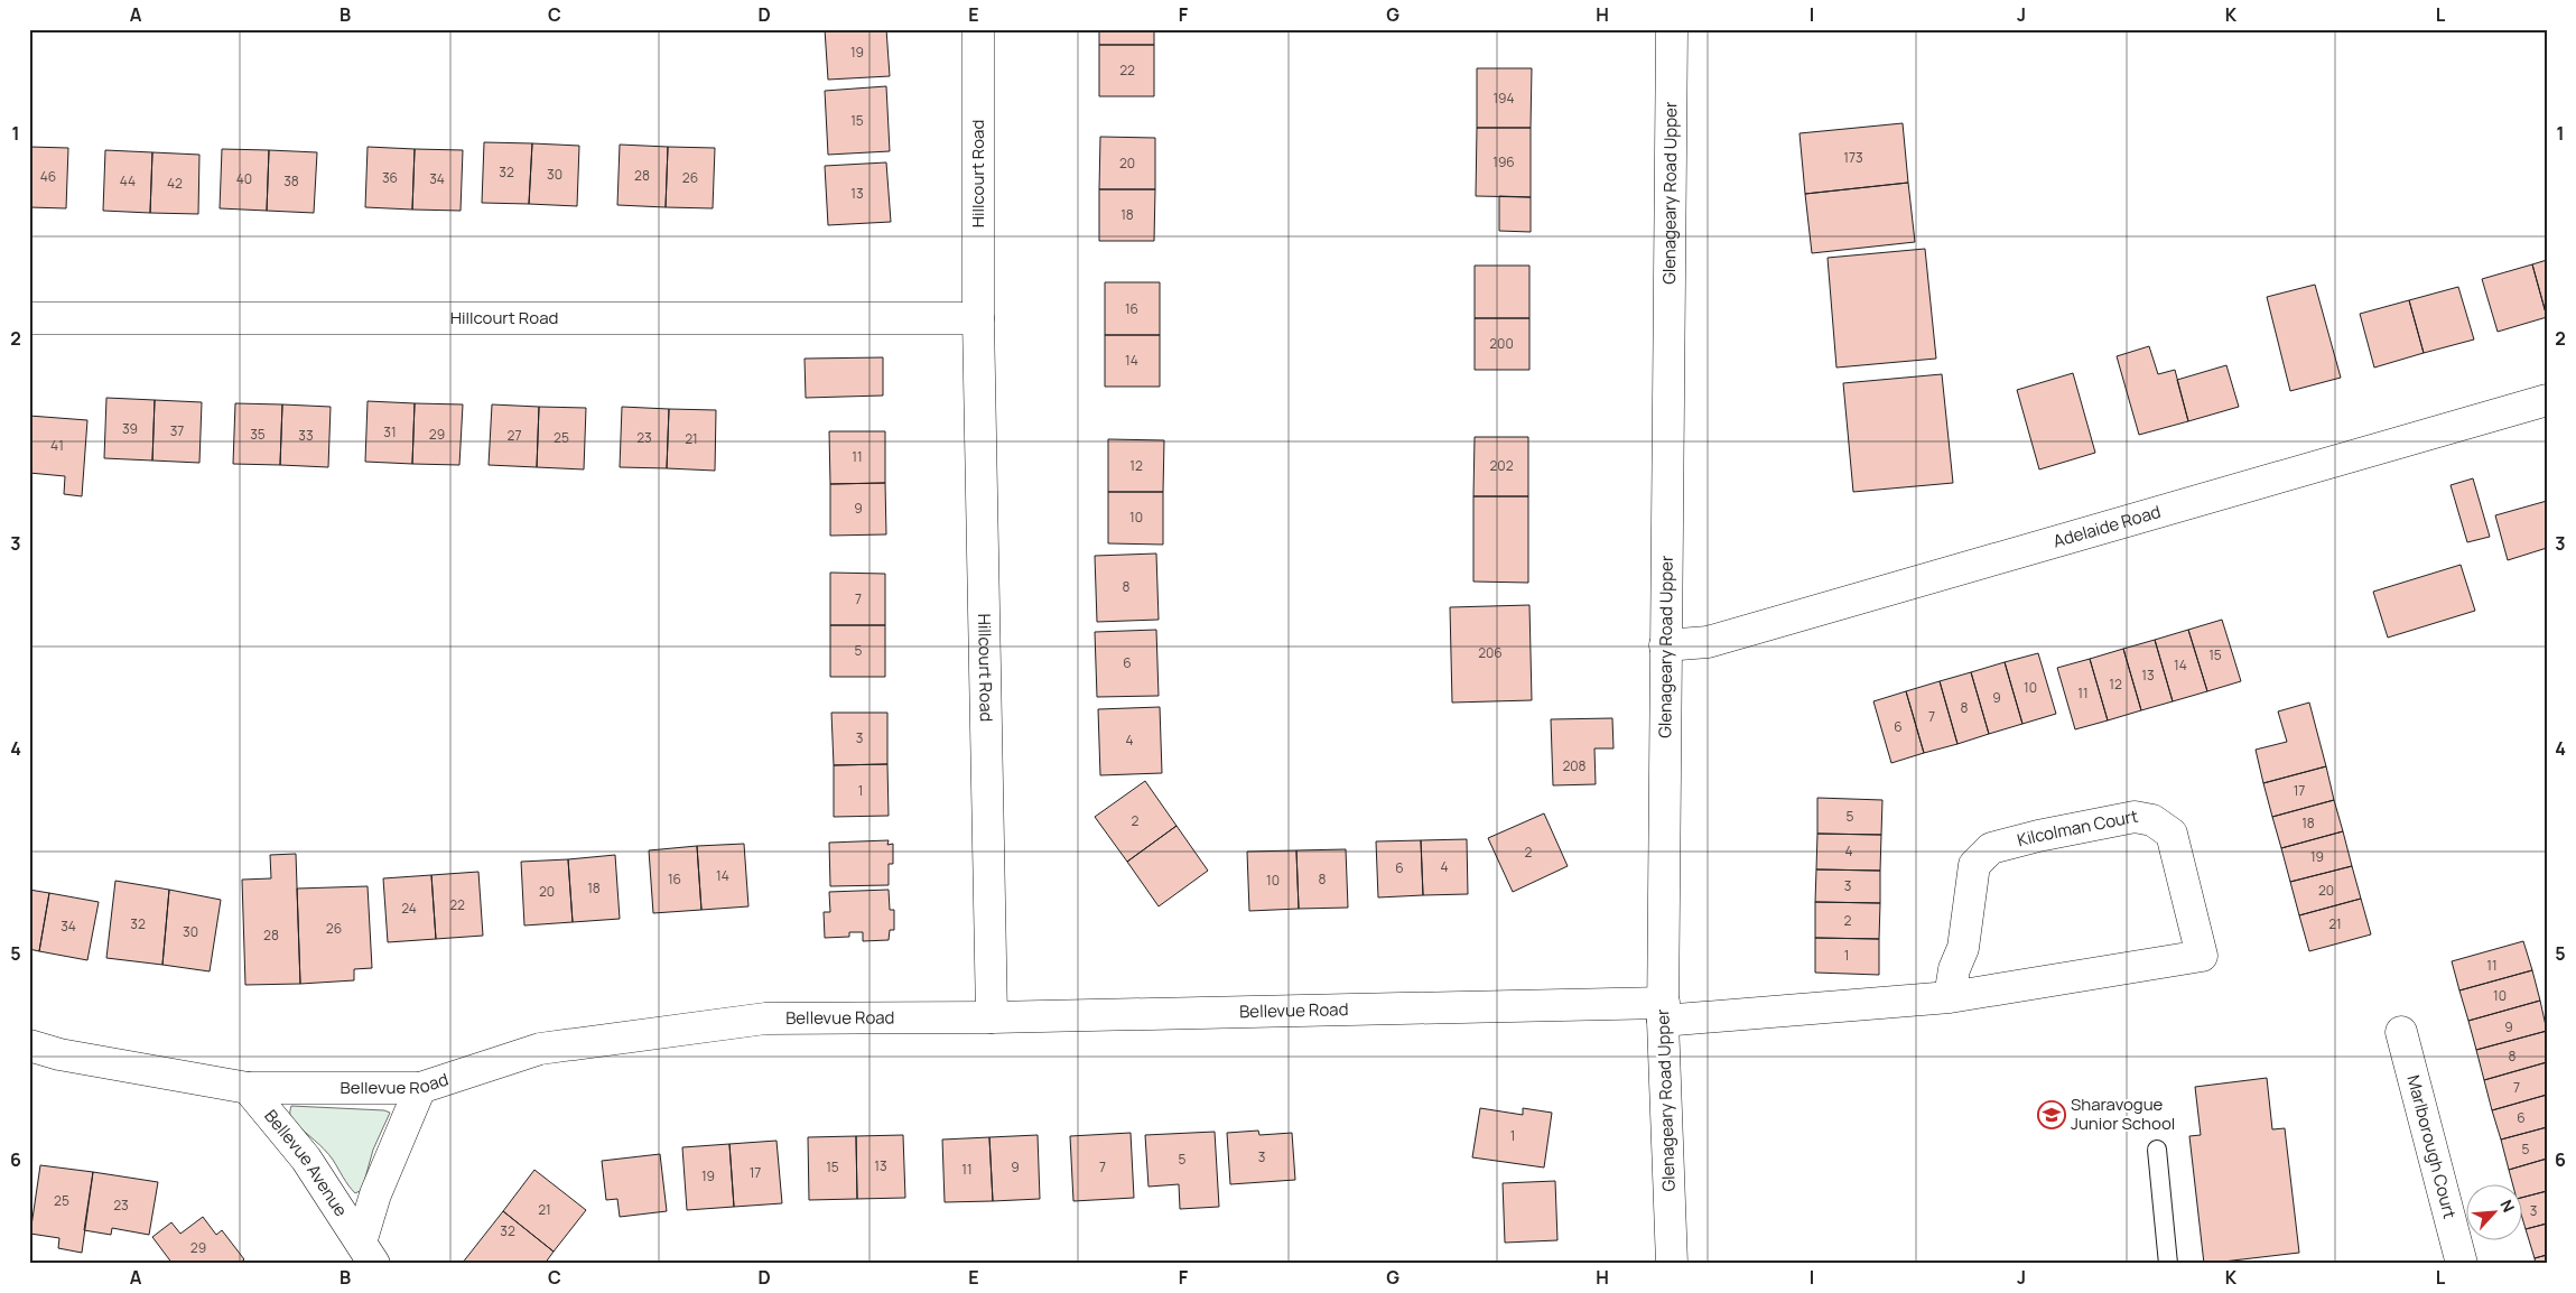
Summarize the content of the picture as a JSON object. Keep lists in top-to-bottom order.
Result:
{
  "streets": {
    "street": [
      "Hillcourt Road",
      "Glenageary Road Upper",
      "Adelaide Road",
      "Kilcolman Court",
      "Bellevue Road",
      "Marlborough Court",
      "Bellevue Avenue"
    ]
  },
  "crossings": [
    ["Hillcourt Road", "Bellevue Road"],
    ["Glenageary Road Upper", "Adelaide Road"],
    ["Glenageary Road Upper", "Kilcolman Court"],
    ["Glenageary Road Upper", "Bellevue Road"],
    ["Kilcolman Court", "Bellevue Road"],
    ["Bellevue Road", "Bellevue Avenue"]
  ],
  "places": {
    "school or university": ["Sharavogue Junior School"]
  },
  "house_numbers": [
    "19",
    "22",
    "194",
    "15",
    "173",
    "196",
    "20",
    "32",
    "30",
    "28",
    "46",
    "36",
    "26",
    "40",
    "34",
    "44",
    "38",
    "42",
    "13",
    "18",
    "16",
    "200",
    "14",
    "39",
    "37",
    "31",
    "35",
    "29",
    "33",
    "27",
    "25",
    "23",
    "21",
    "41",
    "11",
    "12",
    "202",
    "9",
    "10",
    "8",
    "7",
    "5",
    "206",
    "15",
    "6",
    "14",
    "13",
    "12",
    "10",
    "11",
    "9",
    "8",
    "7",
    "6",
    "3",
    "4",
    "208",
    "1",
    "17",
    "5",
    "2",
    "18",
    "4",
    "2",
    "19",
    "4",
    "6",
    "14",
    "16",
    "8",
    "10",
    "3",
    "18",
    "20",
    "20",
    "22",
    "24",
    "2",
    "32",
    "21",
    "34",
    "26",
    "30",
    "28",
    "1",
    "11",
    "10",
    "9",
    "8",
    "7",
    "6",
    "1",
    "5",
    "3",
    "5",
    "13",
    "15",
    "9",
    "7",
    "11",
    "17",
    "19",
    "25",
    "23",
    "21",
    "3",
    "32",
    "29"
  ],
  "north": "top right",
  "grid": {
    "columns": [
      "A",
      "B",
      "C",
      "D",
      "E",
      "F",
      "G",
      "H",
      "I",
      "J",
      "K",
      "L"
    ],
    "rows": [
      "1",
      "2",
      "3",
      "4",
      "5",
      "6"
    ]
  }
}
